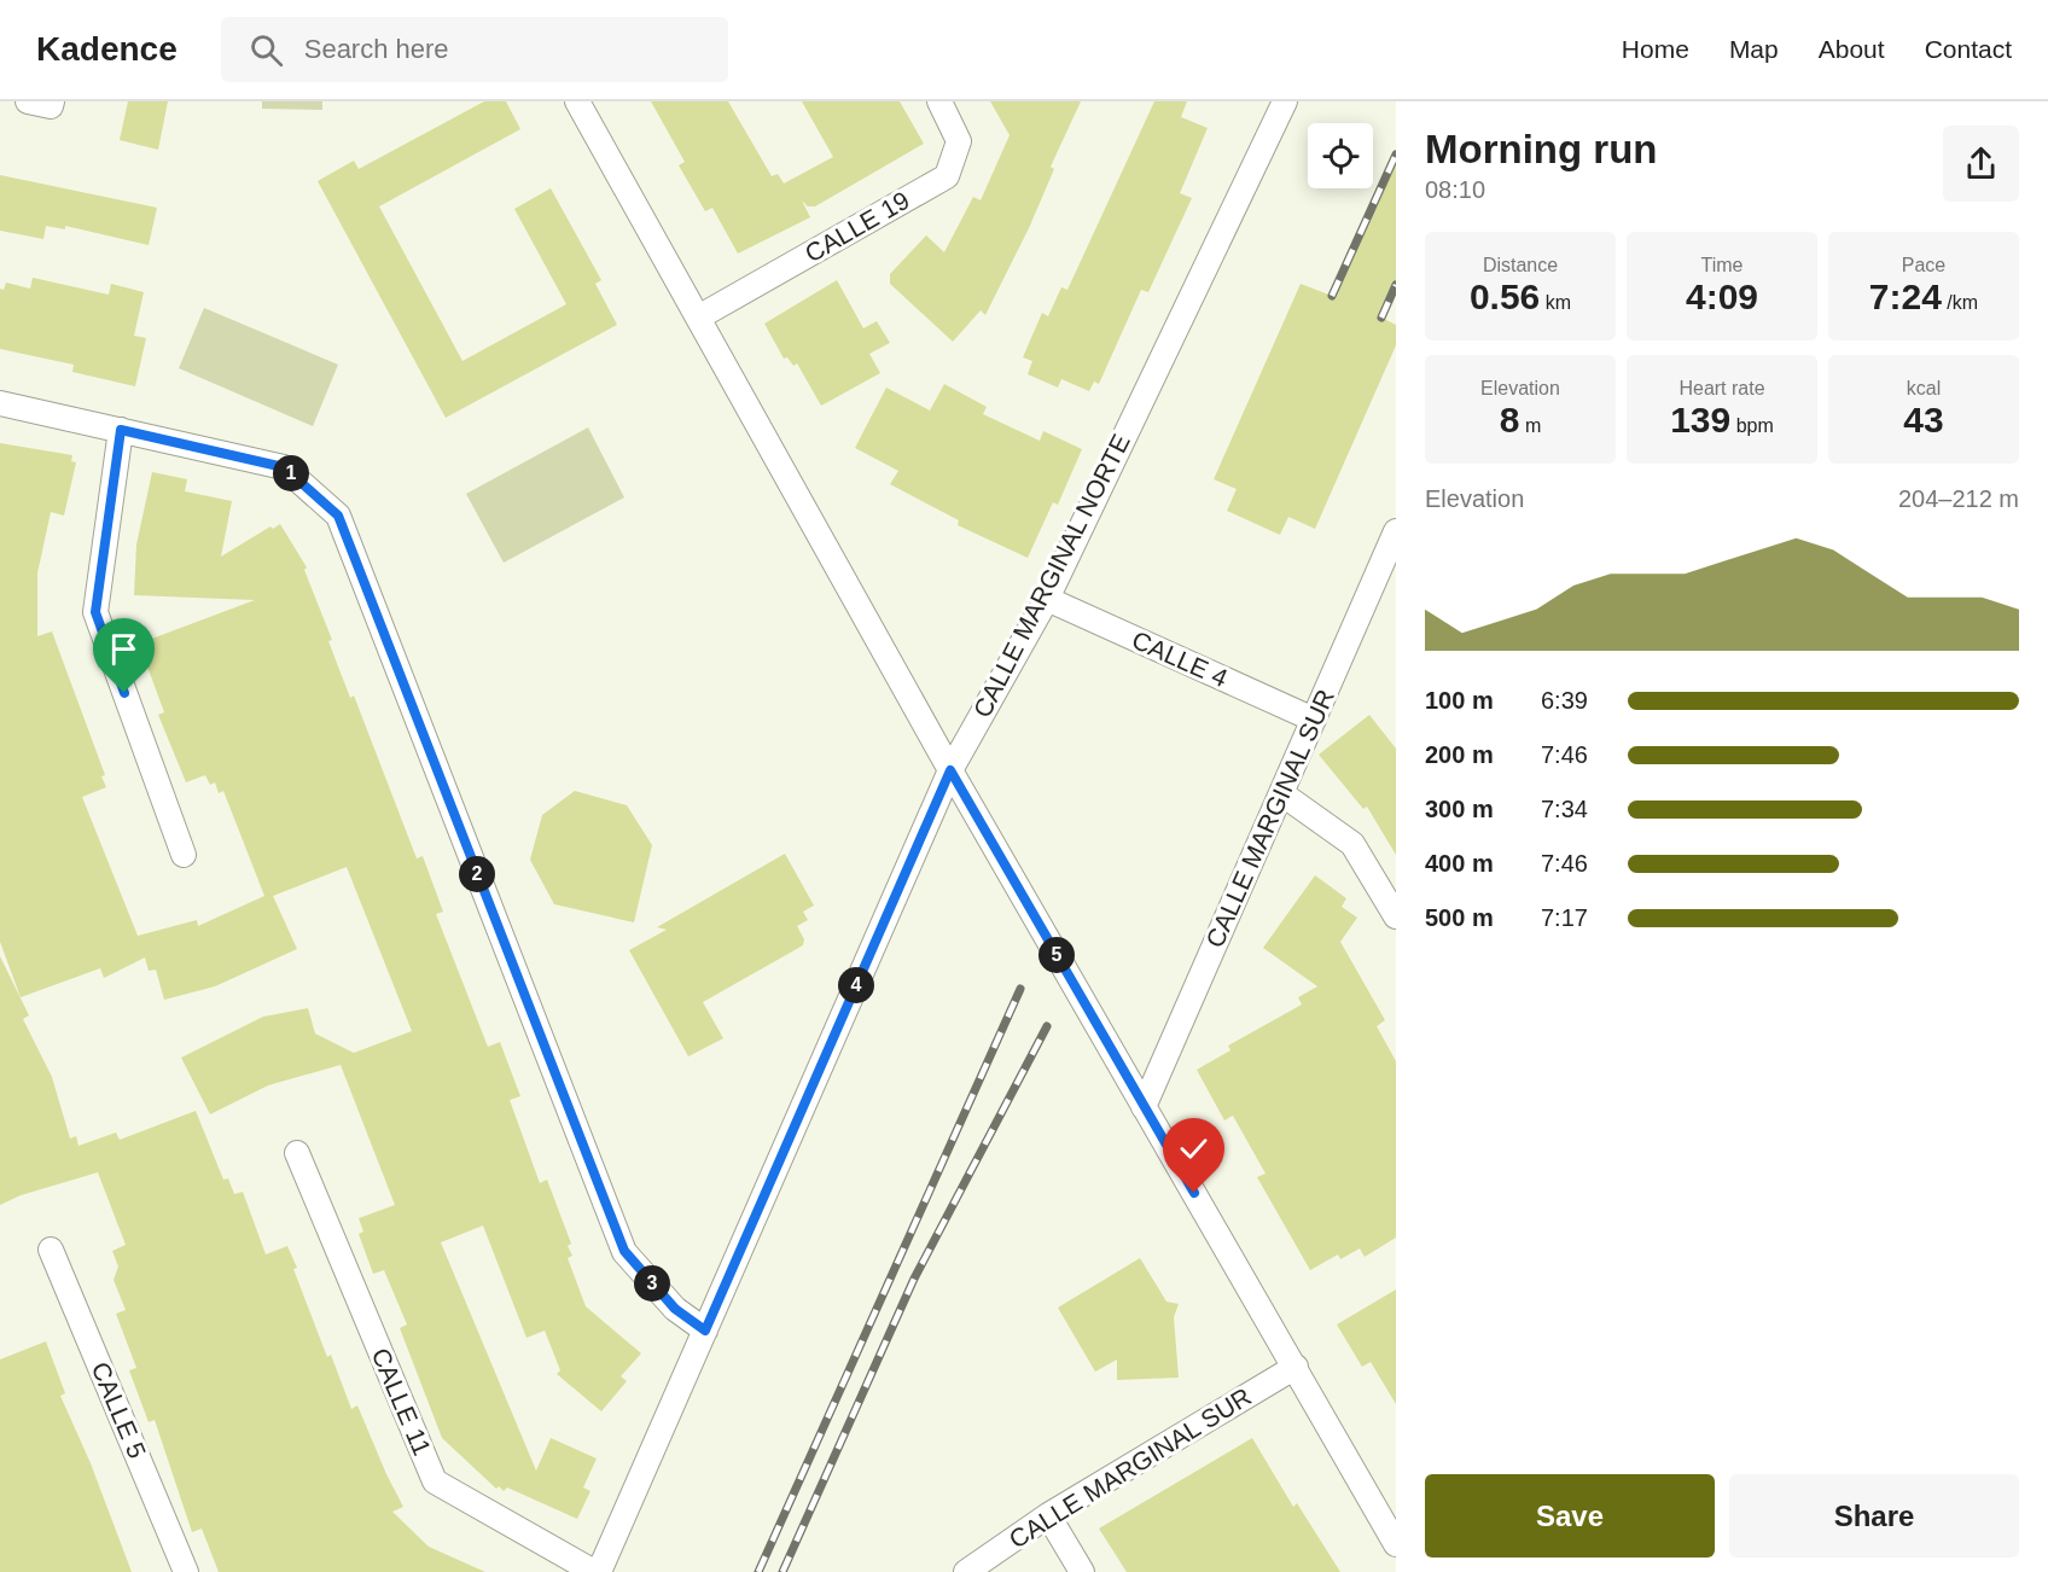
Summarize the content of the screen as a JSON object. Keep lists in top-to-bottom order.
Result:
{
  "streets": {
    "street": [
      "CALLE 19",
      "CALLE MARGINAL NORTE",
      "CALLE 4",
      "CALLE MARGINAL SUR",
      "CALLE 11",
      "CALLE 5"
    ]
  },
  "crossings": [
    ["CALLE MARGINAL NORTE", "CALLE 4"],
    ["CALLE MARGINAL NORTE", "CALLE 11"],
    ["CALLE 4", "CALLE MARGINAL SUR"]
  ],
  "page": {
    "header": "Kadence",
    "search": "Search here",
    "nav": [
      "Home",
      "Map",
      "About",
      "Contact"
    ],
    "heading": ["Morning run", "08:10"],
    "stats": [
      ["Distance", "0.56 km"],
      ["Time", "4:09"],
      ["Pace", "7:24 /km"],
      ["Elevation", "8 m"],
      ["Heart rate", "139 bpm"],
      ["kcal", "43"]
    ],
    "pins": [
      "1",
      "2",
      "5",
      "4",
      "3"
    ],
    "chart": ["Elevation", "204–212 m"],
    "list": [
      {
        "name": "100 m",
        "note": "6:39"
      },
      {
        "name": "200 m",
        "note": "7:46"
      },
      {
        "name": "300 m",
        "note": "7:34"
      },
      {
        "name": "400 m",
        "note": "7:46"
      },
      {
        "name": "500 m",
        "note": "7:17"
      }
    ],
    "buttons": ["Save", "Share"]
  }
}
